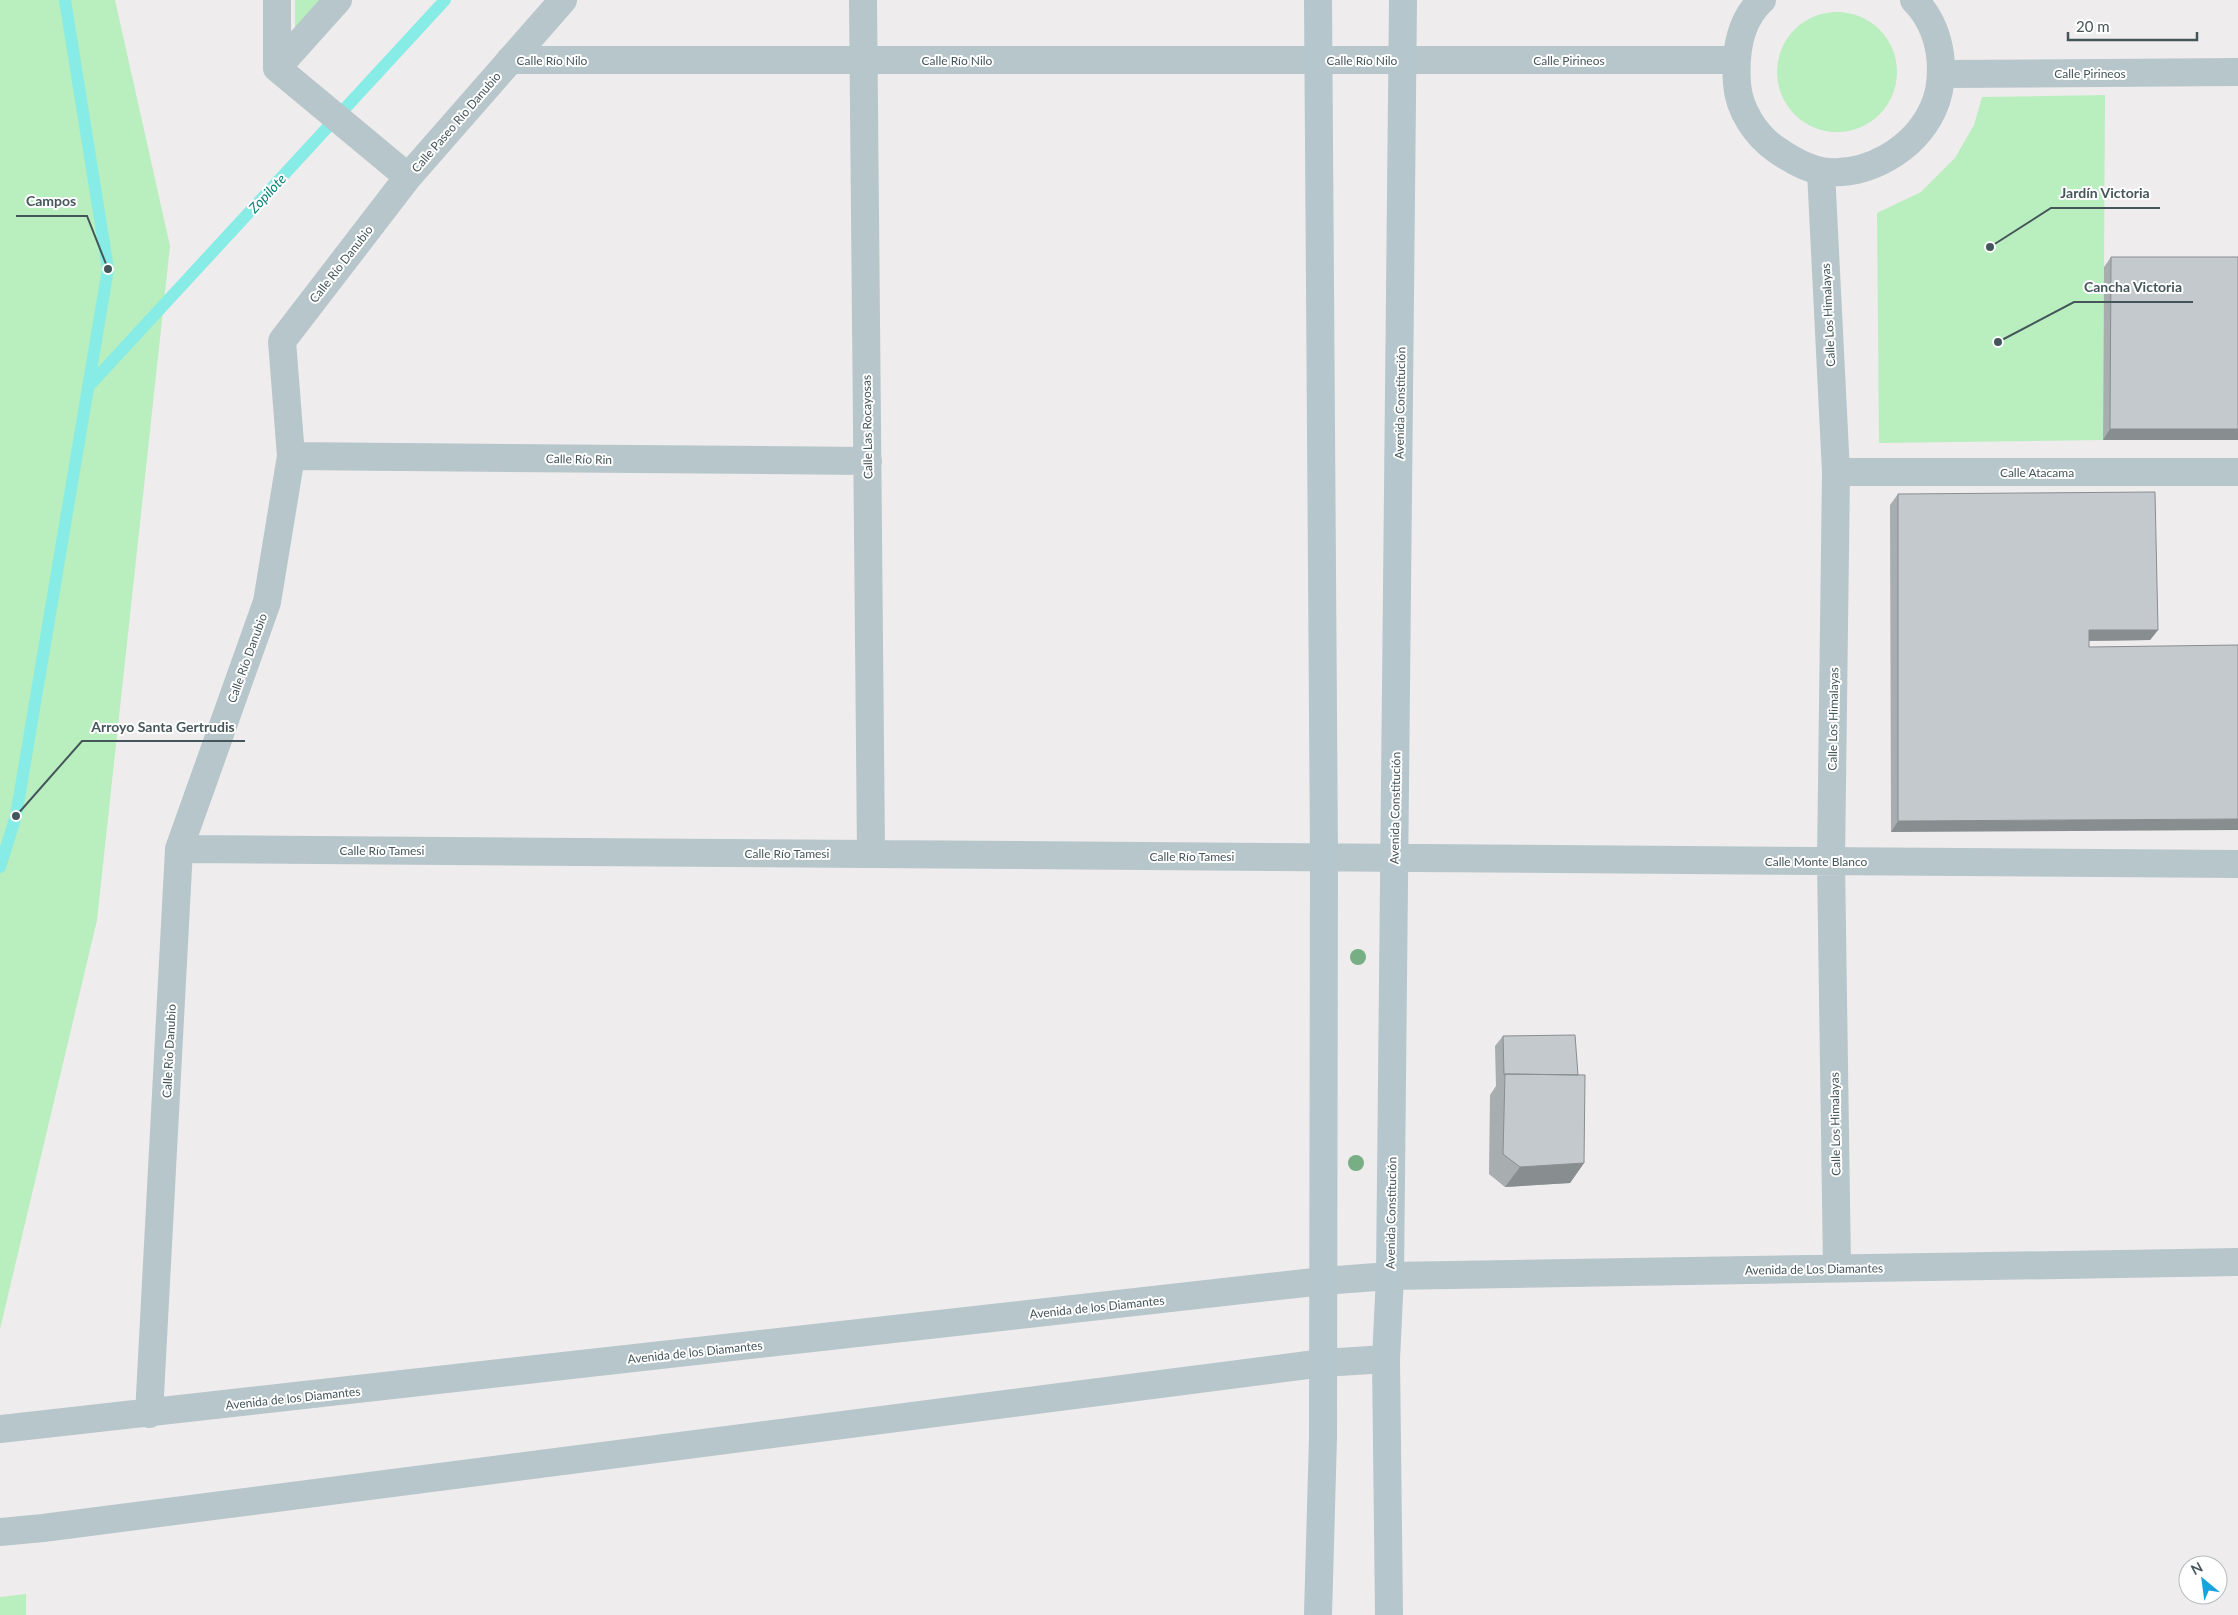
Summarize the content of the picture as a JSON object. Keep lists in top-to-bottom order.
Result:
{
  "streets": {
    "street": [
      "Calle Río Nilo",
      "Calle Pirineos",
      "Calle Paseo Río Danubio",
      "Calle Río Danubio",
      "Calle Los Himalayas",
      "Avenida Constitución",
      "Calle Las Rocayosas",
      "Calle Río Rin",
      "Calle Atacama",
      "Calle Río Tamesi",
      "Calle Monte Blanco",
      "Avenida de Los Diamantes",
      "Avenida de los Diamantes"
    ]
  },
  "crossings": [
    ["Calle Río Nilo", "Calle Pirineos"],
    ["Calle Río Nilo", "Calle Paseo Río Danubio"],
    ["Calle Río Nilo", "Avenida Constitución"],
    ["Calle Río Nilo", "Calle Las Rocayosas"],
    ["Calle Pirineos", "Avenida Constitución"],
    ["Calle Paseo Río Danubio", "Calle Río Danubio"],
    ["Calle Río Danubio", "Calle Río Rin"],
    ["Calle Río Danubio", "Calle Río Tamesi"],
    ["Calle Río Danubio", "Avenida de los Diamantes"],
    ["Calle Los Himalayas", "Calle Atacama"],
    ["Calle Los Himalayas", "Calle Monte Blanco"],
    ["Calle Los Himalayas", "Avenida de Los Diamantes"],
    ["Avenida Constitución", "Calle Río Tamesi"],
    ["Avenida Constitución", "Calle Monte Blanco"],
    ["Avenida Constitución", "Avenida de Los Diamantes"],
    ["Avenida Constitución", "Avenida de los Diamantes"],
    ["Calle Las Rocayosas", "Calle Río Rin"],
    ["Calle Las Rocayosas", "Calle Río Tamesi"],
    ["Calle Río Tamesi", "Calle Monte Blanco"],
    ["Avenida de Los Diamantes", "Avenida de los Diamantes"]
  ],
  "water": ["Zopilote"],
  "places": [
    "Jardín Victoria",
    "Campos",
    "Cancha Victoria",
    "Arroyo Santa Gertrudis"
  ],
  "scale_bar": "20 m",
  "north": "top left"
}
